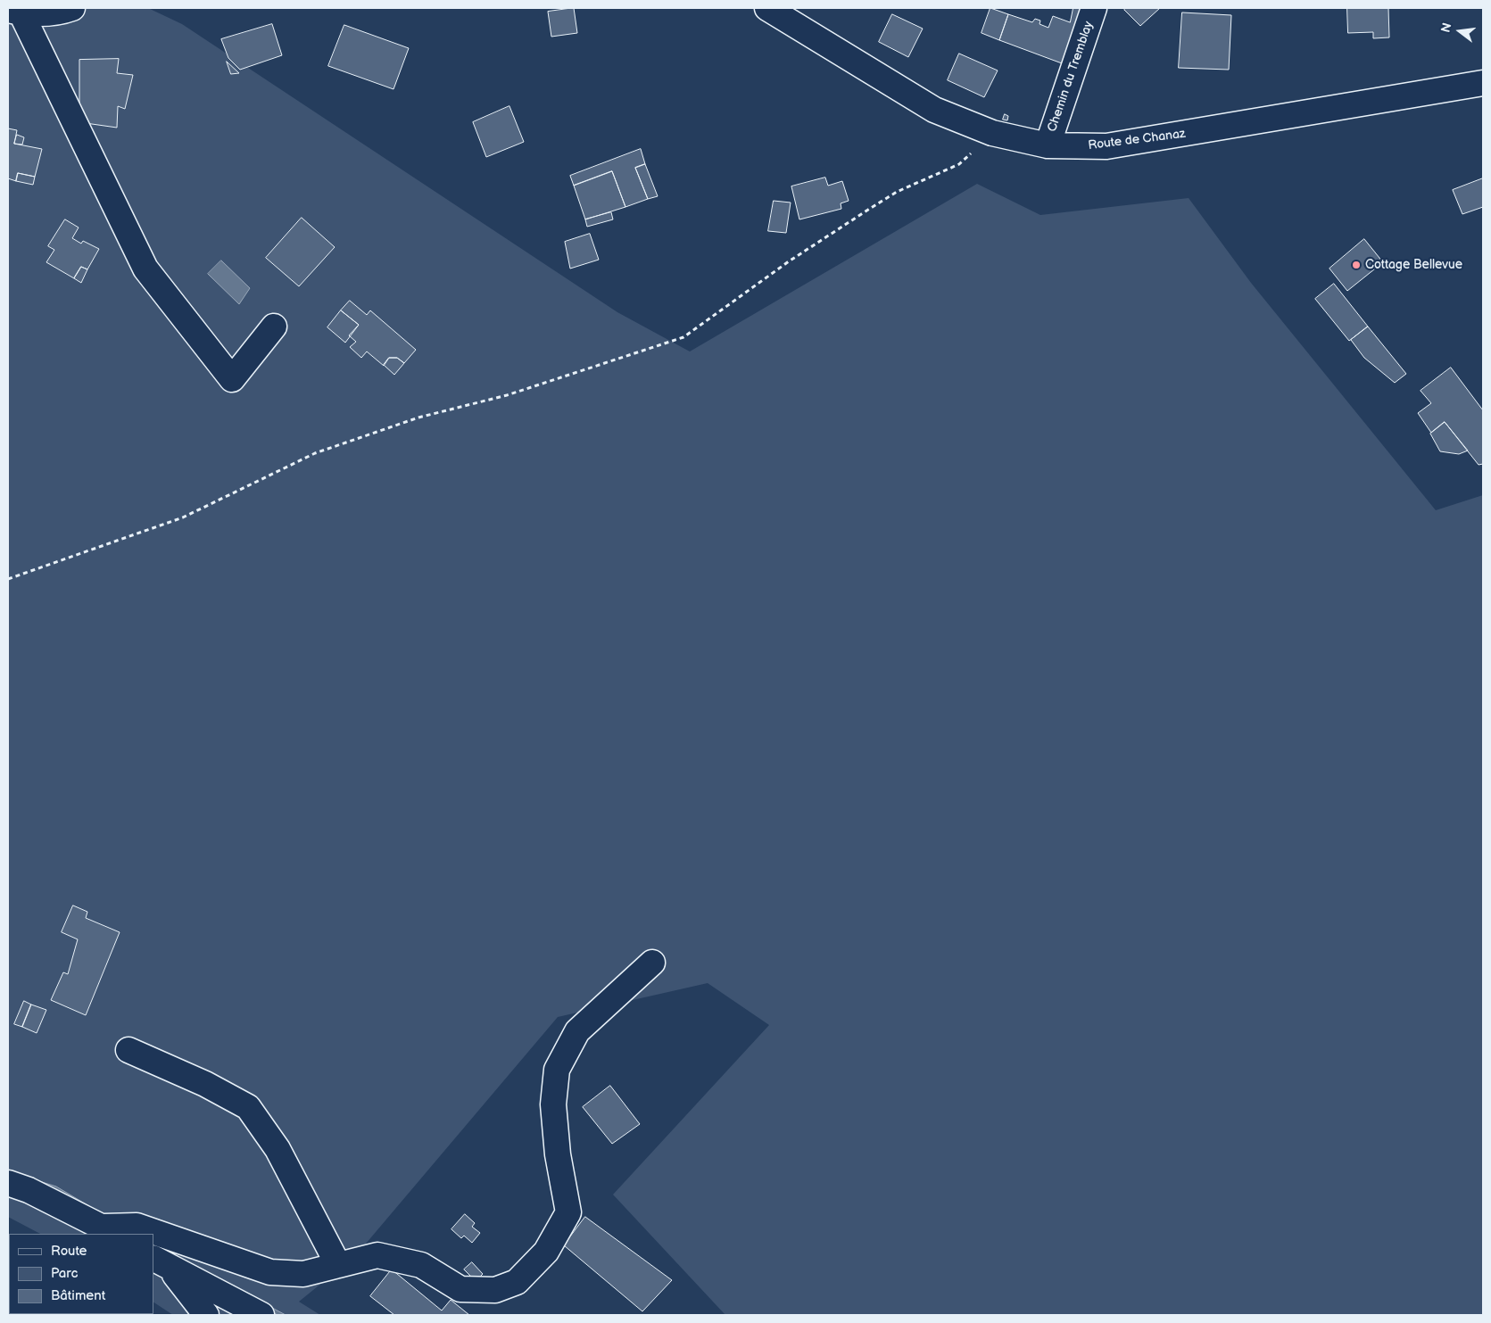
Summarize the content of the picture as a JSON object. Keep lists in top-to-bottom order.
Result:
{
  "streets": {
    "street": ["Chemin du Tremblay", "Route de Chanaz"]
  },
  "crossings": [
    ["Chemin du Tremblay", "Route de Chanaz"]
  ],
  "places": ["Cottage Bellevue"],
  "legend": ["Route", "Parc", "Bâtiment"],
  "north": "left"
}
